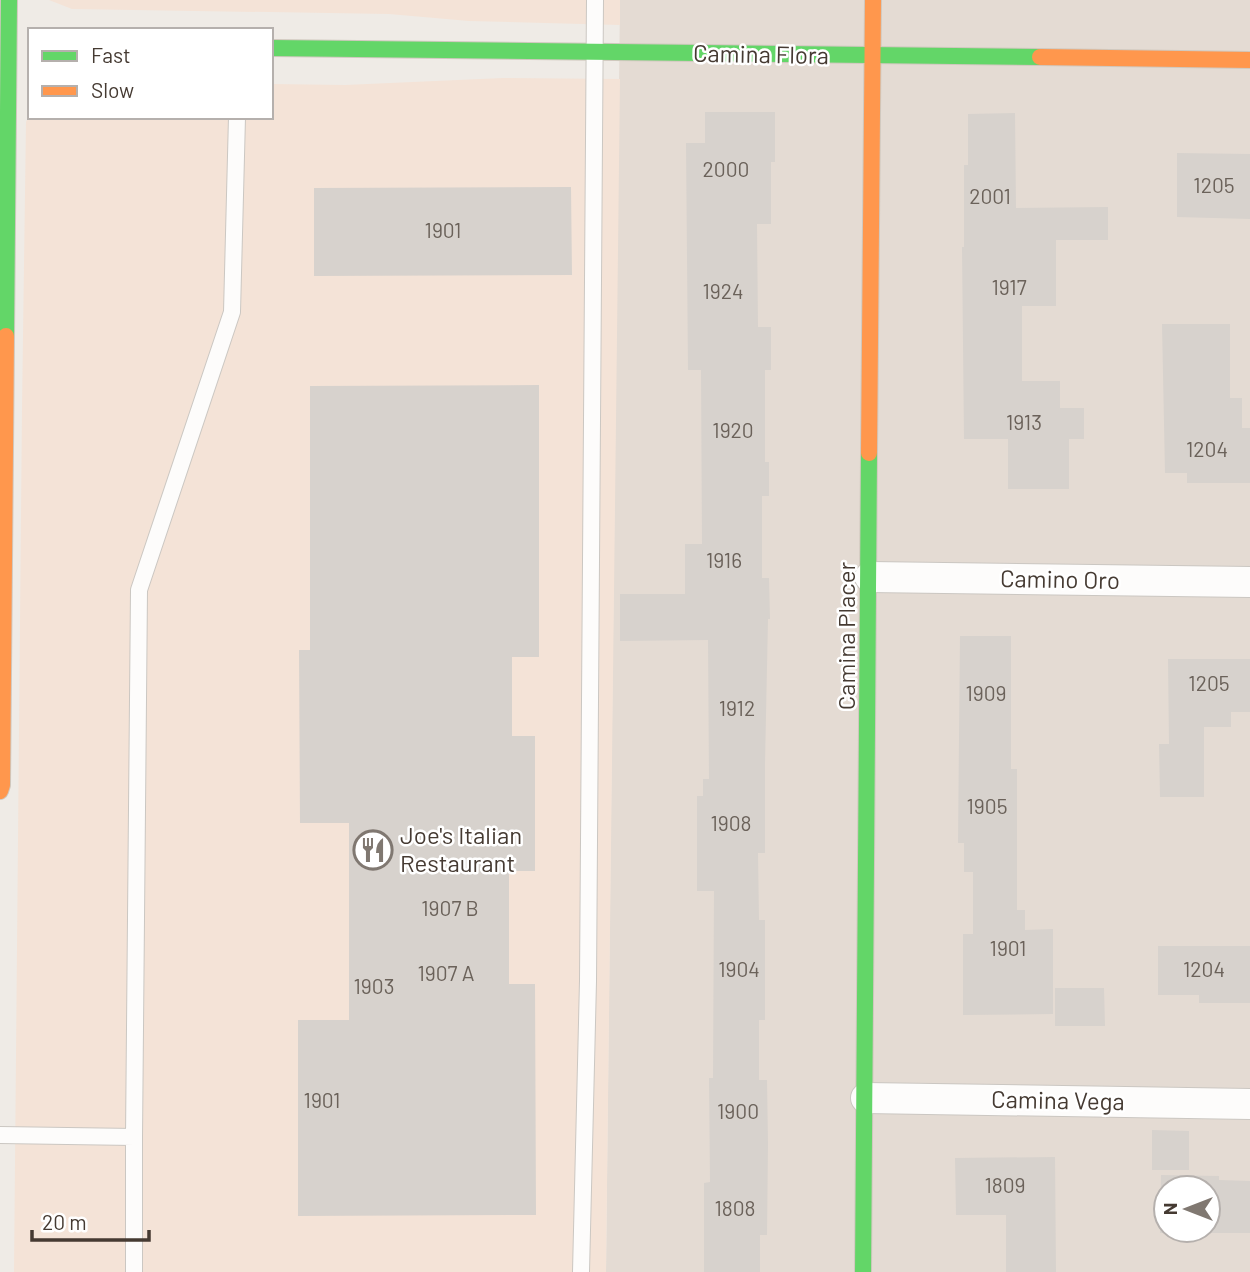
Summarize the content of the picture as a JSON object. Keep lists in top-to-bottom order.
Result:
{
  "streets": {
    "main road": ["Camina Flora", "Camina Placer"],
    "street": ["Camino Oro", "Camina Vega"]
  },
  "crossings": [
    ["Camina Flora", "Camina Placer"],
    ["Camino Oro", "Camina Placer"],
    ["Camina Placer", "Camina Vega"]
  ],
  "places": {
    "restaurant": ["Joe's Italian Restaurant"]
  },
  "house_numbers": [
    "2000",
    "1205",
    "2001",
    "1901",
    "1917",
    "1924",
    "1913",
    "1920",
    "1204",
    "1916",
    "1205",
    "1909",
    "1912",
    "1905",
    "1908",
    "1907 B",
    "1901",
    "1904",
    "1204",
    "1907 A",
    "1903",
    "1901",
    "1900",
    "1809",
    "1808"
  ],
  "legend": ["Fast", "Slow"],
  "scale_bar": "20 m",
  "north": "left"
}
